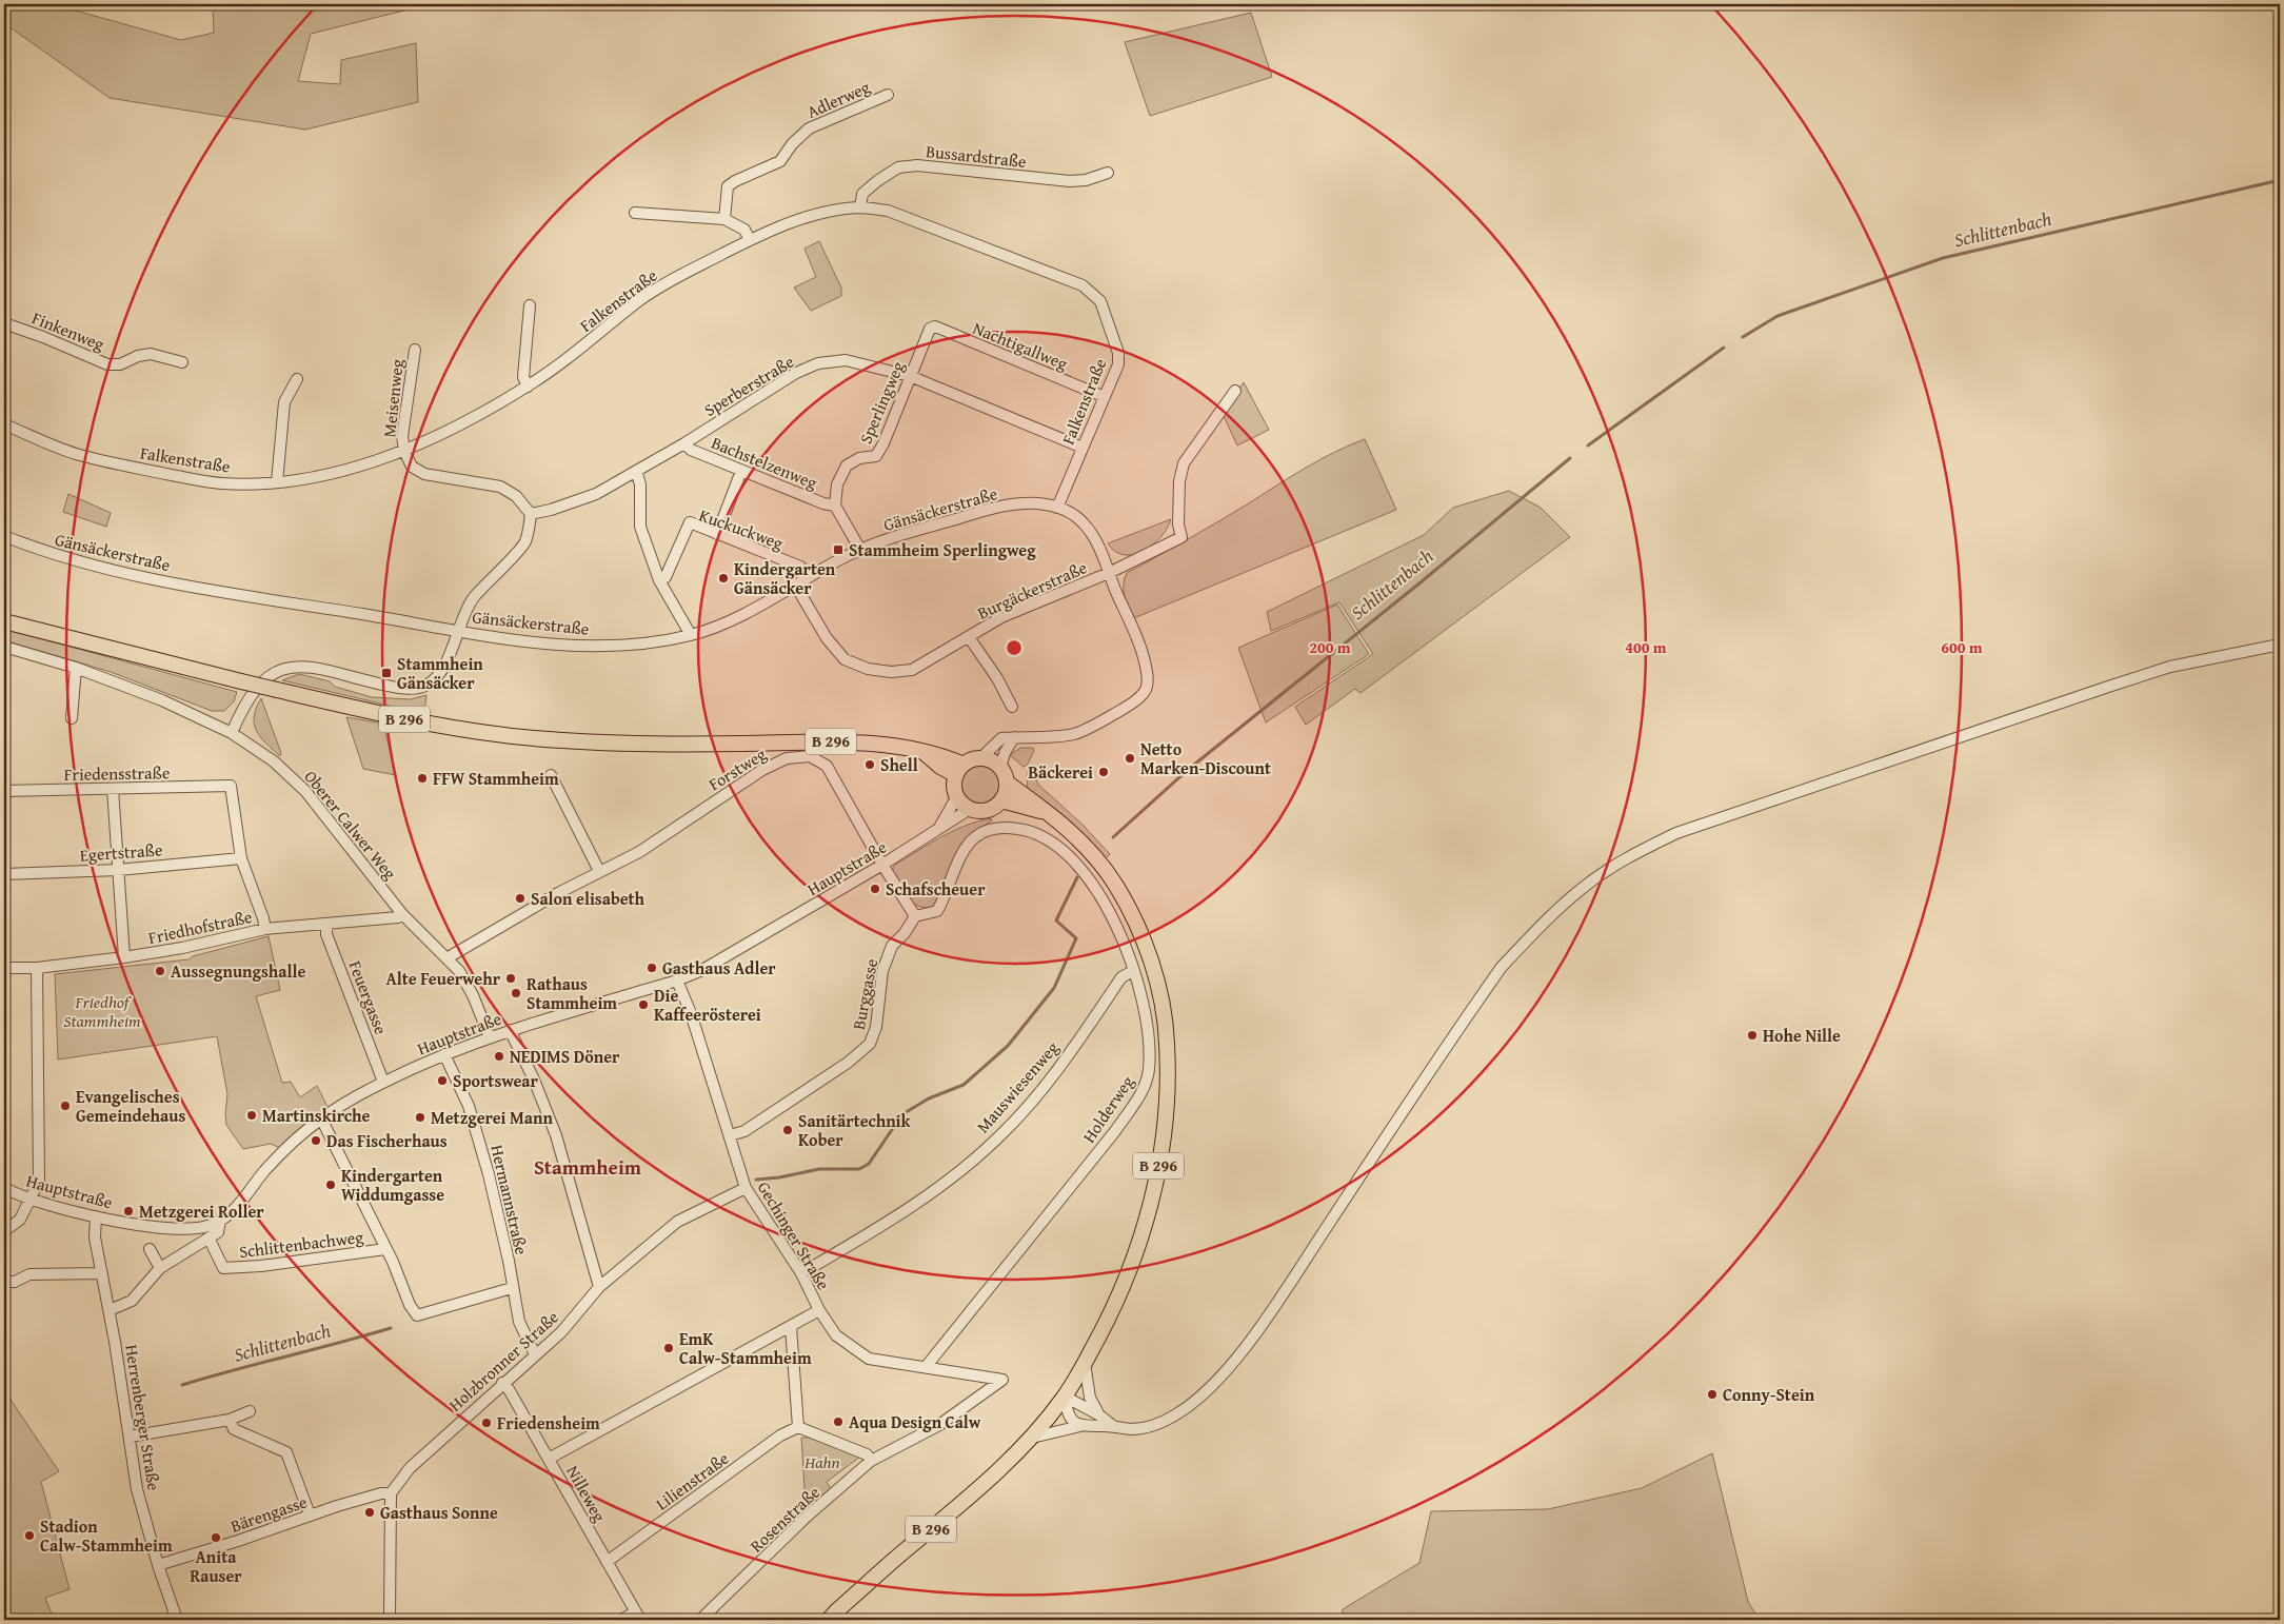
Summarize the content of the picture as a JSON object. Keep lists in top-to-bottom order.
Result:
{
  "streets": {
    "main road": ["B 296"],
    "street": [
      "Adlerweg",
      "Bussardstraße",
      "Falkenstraße",
      "Finkenweg",
      "Nachtigallweg",
      "Sperberstraße",
      "Meisenweg",
      "Sperlingweg",
      "Bachstelzenweg",
      "Gänsäckerstraße",
      "Kuckuckweg",
      "Burgäckerstraße",
      "Forstweg",
      "Friedensstraße",
      "Oberer Calwer Weg",
      "Egertstraße",
      "Hauptstraße",
      "Friedhofstraße",
      "Burggasse",
      "Feuergasse",
      "Mauswiesenweg",
      "Holderweg",
      "Hermannstraße",
      "Gechinger Straße",
      "Schlittenbachweg",
      "Holzbronner Straße",
      "Herrenberger Straße",
      "Lilienstraße",
      "Nilleweg",
      "Bärengasse",
      "Rosenstraße"
    ]
  },
  "crossings": [
    ["Bussardstraße", "Falkenstraße"],
    ["Falkenstraße", "Nachtigallweg"],
    ["Falkenstraße", "Sperberstraße"],
    ["Falkenstraße", "Meisenweg"],
    ["Falkenstraße", "Gänsäckerstraße"],
    ["Nachtigallweg", "Sperlingweg"],
    ["Sperberstraße", "Sperlingweg"],
    ["Sperberstraße", "Bachstelzenweg"],
    ["Sperlingweg", "Bachstelzenweg"],
    ["Gänsäckerstraße", "Kuckuckweg"],
    ["Gänsäckerstraße", "Burgäckerstraße"],
    ["Gänsäckerstraße", "B 296"],
    ["Gänsäckerstraße", "Hauptstraße"],
    ["B 296", "Hauptstraße"],
    ["Forstweg", "Oberer Calwer Weg"],
    ["Forstweg", "Hauptstraße"],
    ["Friedensstraße", "Egertstraße"],
    ["Oberer Calwer Weg", "Hauptstraße"],
    ["Oberer Calwer Weg", "Friedhofstraße"],
    ["Hauptstraße", "Feuergasse"],
    ["Hauptstraße", "Hermannstraße"],
    ["Hauptstraße", "Gechinger Straße"],
    ["Hauptstraße", "Schlittenbachweg"],
    ["Hauptstraße", "Herrenberger Straße"],
    ["Friedhofstraße", "Feuergasse"],
    ["Burggasse", "Holderweg"],
    ["Burggasse", "Gechinger Straße"],
    ["Mauswiesenweg", "Holderweg"],
    ["Mauswiesenweg", "Gechinger Straße"],
    ["Holderweg", "Gechinger Straße"],
    ["Hermannstraße", "Holzbronner Straße"],
    ["Gechinger Straße", "Holzbronner Straße"],
    ["Gechinger Straße", "Rosenstraße"],
    ["Holzbronner Straße", "Nilleweg"],
    ["Holzbronner Straße", "Bärengasse"],
    ["Herrenberger Straße", "Bärengasse"],
    ["Lilienstraße", "Nilleweg"]
  ],
  "districts": ["Stammheim"],
  "water": ["Schlittenbach"],
  "parks": ["Friedhof Stammheim", "Hahn"],
  "places": {
    "transit": ["Stammheim Sperlingweg", "Stammhein Gänsäcker"],
    "other": [
      "Kindergarten Gänsäcker",
      "Netto Marken-Discount",
      "Shell",
      "Bäckerei",
      "FFW Stammheim",
      "Schafscheuer",
      "Salon elisabeth",
      "Gasthaus Adler",
      "Aussegnungshalle",
      "Alte Feuerwehr",
      "Rathaus Stammheim",
      "Die Kaffeerösterei",
      "Hohe Nille",
      "NEDIMS Döner",
      "Sportswear",
      "Evangelisches Gemeindehaus",
      "Martinskirche",
      "Metzgerei Mann",
      "Sanitärtechnik Kober",
      "Das Fischerhaus",
      "Kindergarten Widdumgasse",
      "Metzgerei Roller",
      "EmK Calw-Stammheim",
      "Conny-Stein",
      "Aqua Design Calw",
      "Friedensheim",
      "Gasthaus Sonne",
      "Stadion Calw-Stammheim",
      "Anita Rauser"
    ]
  },
  "rings": ["200 m", "400 m", "600 m"]
}
